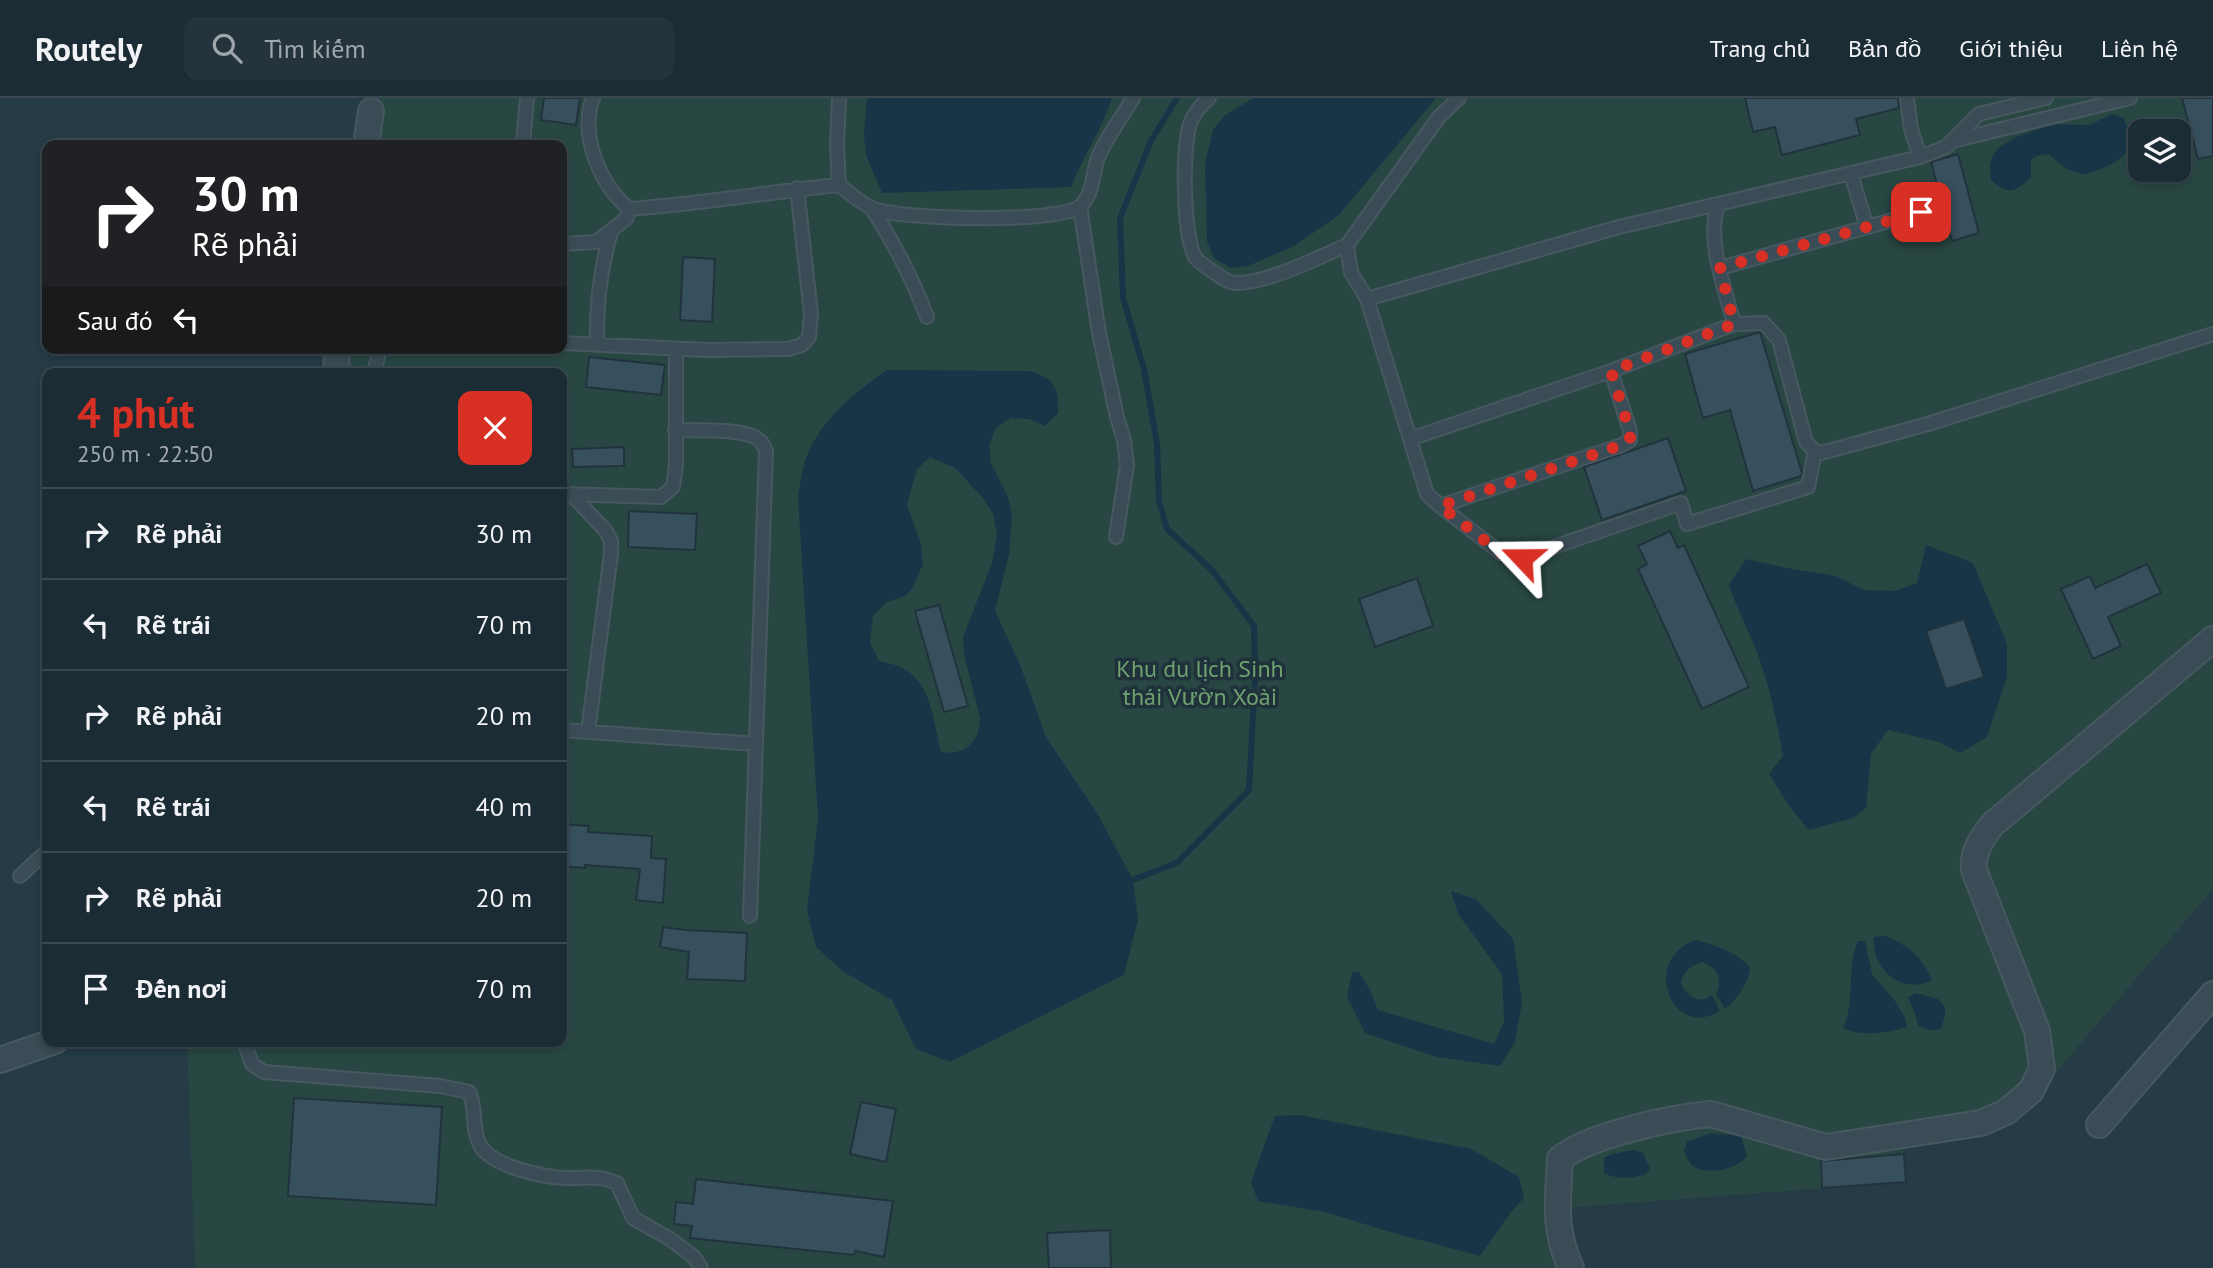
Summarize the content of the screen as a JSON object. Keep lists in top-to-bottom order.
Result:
{
  "parks": ["Khu du lịch Sinh thái Vườn Xoài"],
  "page": {
    "header": "Routely",
    "search": "Tìm kiếm",
    "nav": [
      "Trang chủ",
      "Bản đồ",
      "Giới thiệu",
      "Liên hệ"
    ],
    "turn": ["30 m", "Rẽ phải"],
    "then": "Sau đó",
    "heading": ["4 phút", "250 m · 22:50"],
    "list": [
      {
        "name": "Rẽ phải",
        "value": "30 m"
      },
      {
        "name": "Rẽ trái",
        "value": "70 m"
      },
      {
        "name": "Rẽ phải",
        "value": "20 m"
      },
      {
        "name": "Rẽ trái",
        "value": "40 m"
      },
      {
        "name": "Rẽ phải",
        "value": "20 m"
      },
      {
        "name": "Đến nơi",
        "value": "70 m"
      }
    ]
  }
}
